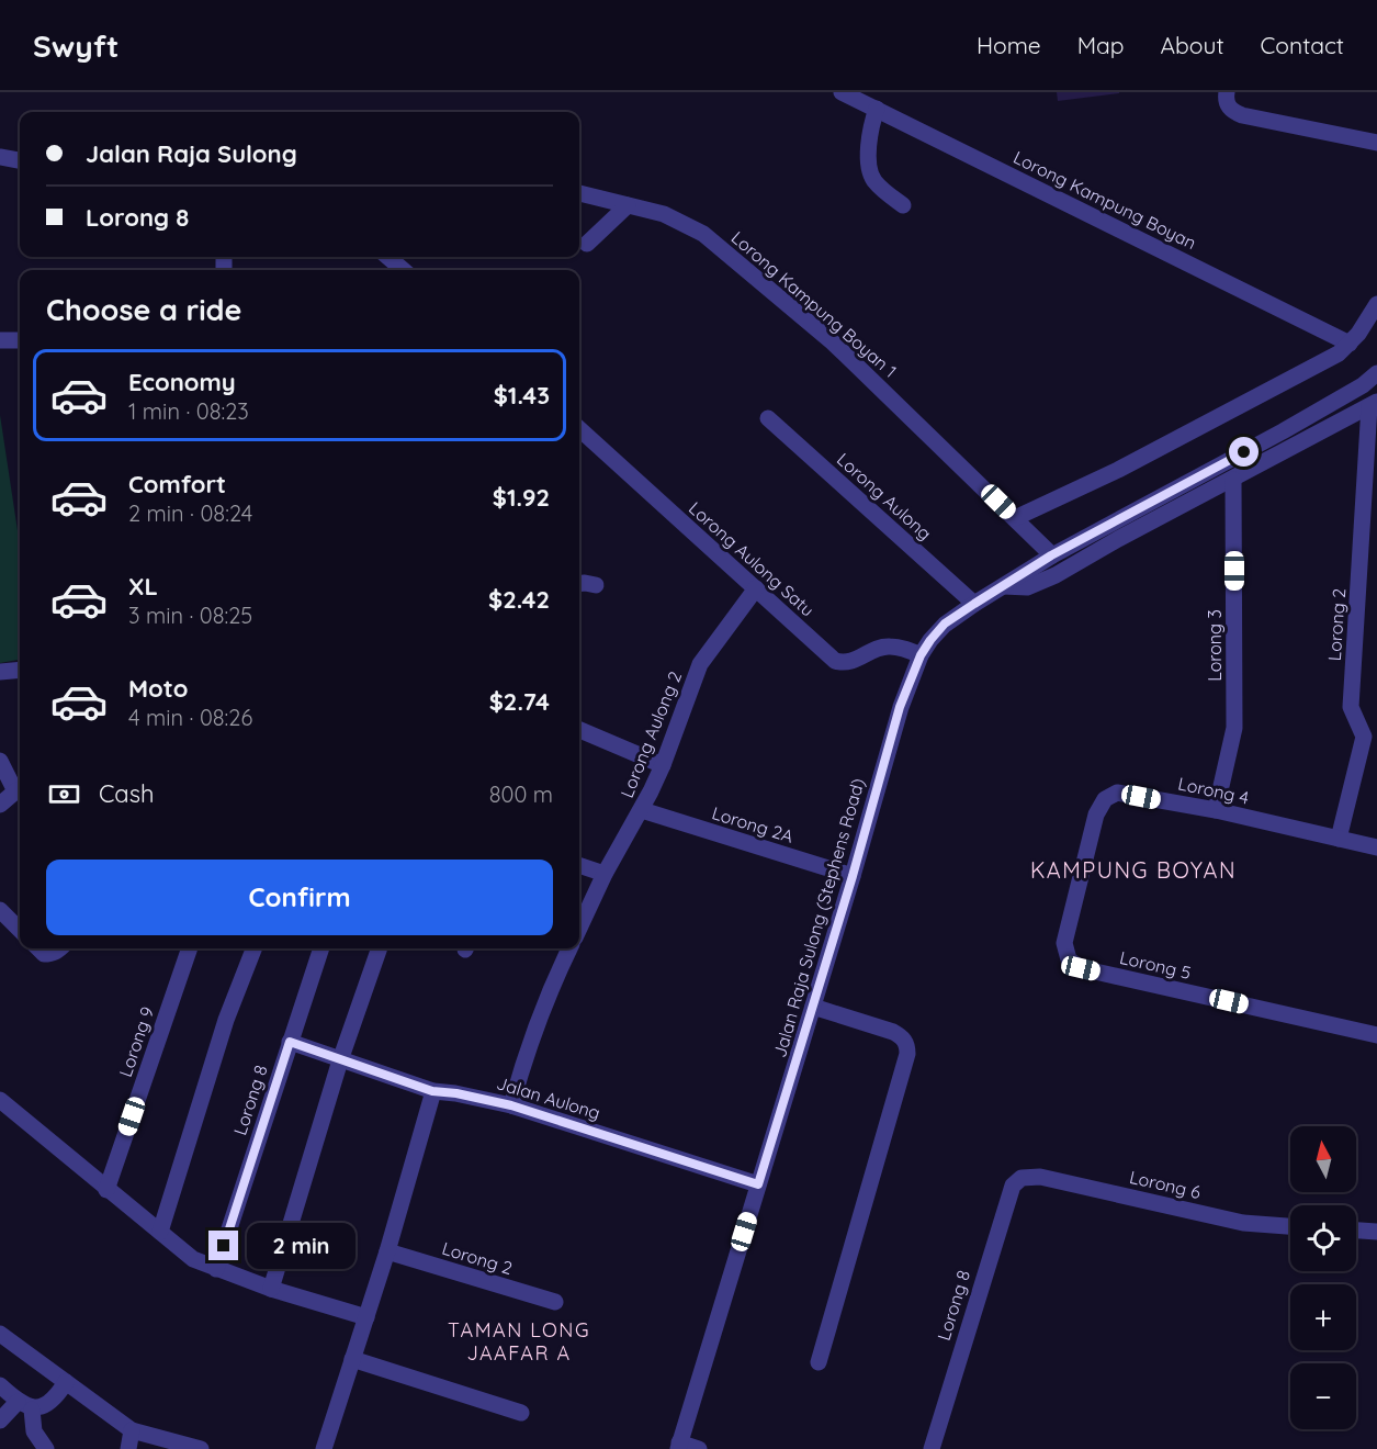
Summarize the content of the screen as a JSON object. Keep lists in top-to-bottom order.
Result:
{
  "streets": {
    "street": [
      "Lorong Kampung Boyan",
      "Lorong Kampung Boyan 1",
      "Lorong Aulong",
      "Lorong Aulong Satu",
      "Lorong 2",
      "Lorong 3",
      "Lorong Aulong 2",
      "Lorong 4",
      "Lorong 2A",
      "Jalan Raja Sulong (Stephens Road)",
      "Lorong 5",
      "Lorong 9",
      "Jalan Aulong",
      "Lorong 8",
      "Lorong 6"
    ]
  },
  "crossings": [
    ["Lorong Kampung Boyan 1", "Jalan Raja Sulong (Stephens Road)"],
    ["Lorong Aulong", "Jalan Raja Sulong (Stephens Road)"],
    ["Lorong Aulong Satu", "Lorong Aulong 2"],
    ["Lorong Aulong Satu", "Jalan Raja Sulong (Stephens Road)"],
    ["Lorong 2", "Lorong 4"],
    ["Lorong 3", "Lorong 4"],
    ["Lorong Aulong 2", "Lorong 2A"],
    ["Lorong 4", "Lorong 5"],
    ["Lorong 2A", "Jalan Raja Sulong (Stephens Road)"],
    ["Jalan Raja Sulong (Stephens Road)", "Jalan Aulong"],
    ["Jalan Aulong", "Lorong 8"],
    ["Lorong 8", "Lorong 6"]
  ],
  "districts": ["KAMPUNG BOYAN", "TAMAN LONG JAAFAR A"],
  "north": "top",
  "page": {
    "header": "Swyft",
    "nav": [
      "Home",
      "Map",
      "About",
      "Contact"
    ],
    "banner": ["Jalan Raja Sulong", "Lorong 8"],
    "heading": "Choose a ride",
    "list": [
      {
        "name": "Economy",
        "note": "1 min · 08:23",
        "value": "$1.43"
      },
      {
        "name": "Comfort",
        "note": "2 min · 08:24",
        "value": "$1.92"
      },
      {
        "name": "XL",
        "note": "3 min · 08:25",
        "value": "$2.42"
      },
      {
        "name": "Moto",
        "note": "4 min · 08:26",
        "value": "$2.74"
      }
    ],
    "pay": ["Cash", "800 m"],
    "buttons": "Confirm",
    "map_buttons": ["+", "−"],
    "bubble": "2 min"
  }
}
